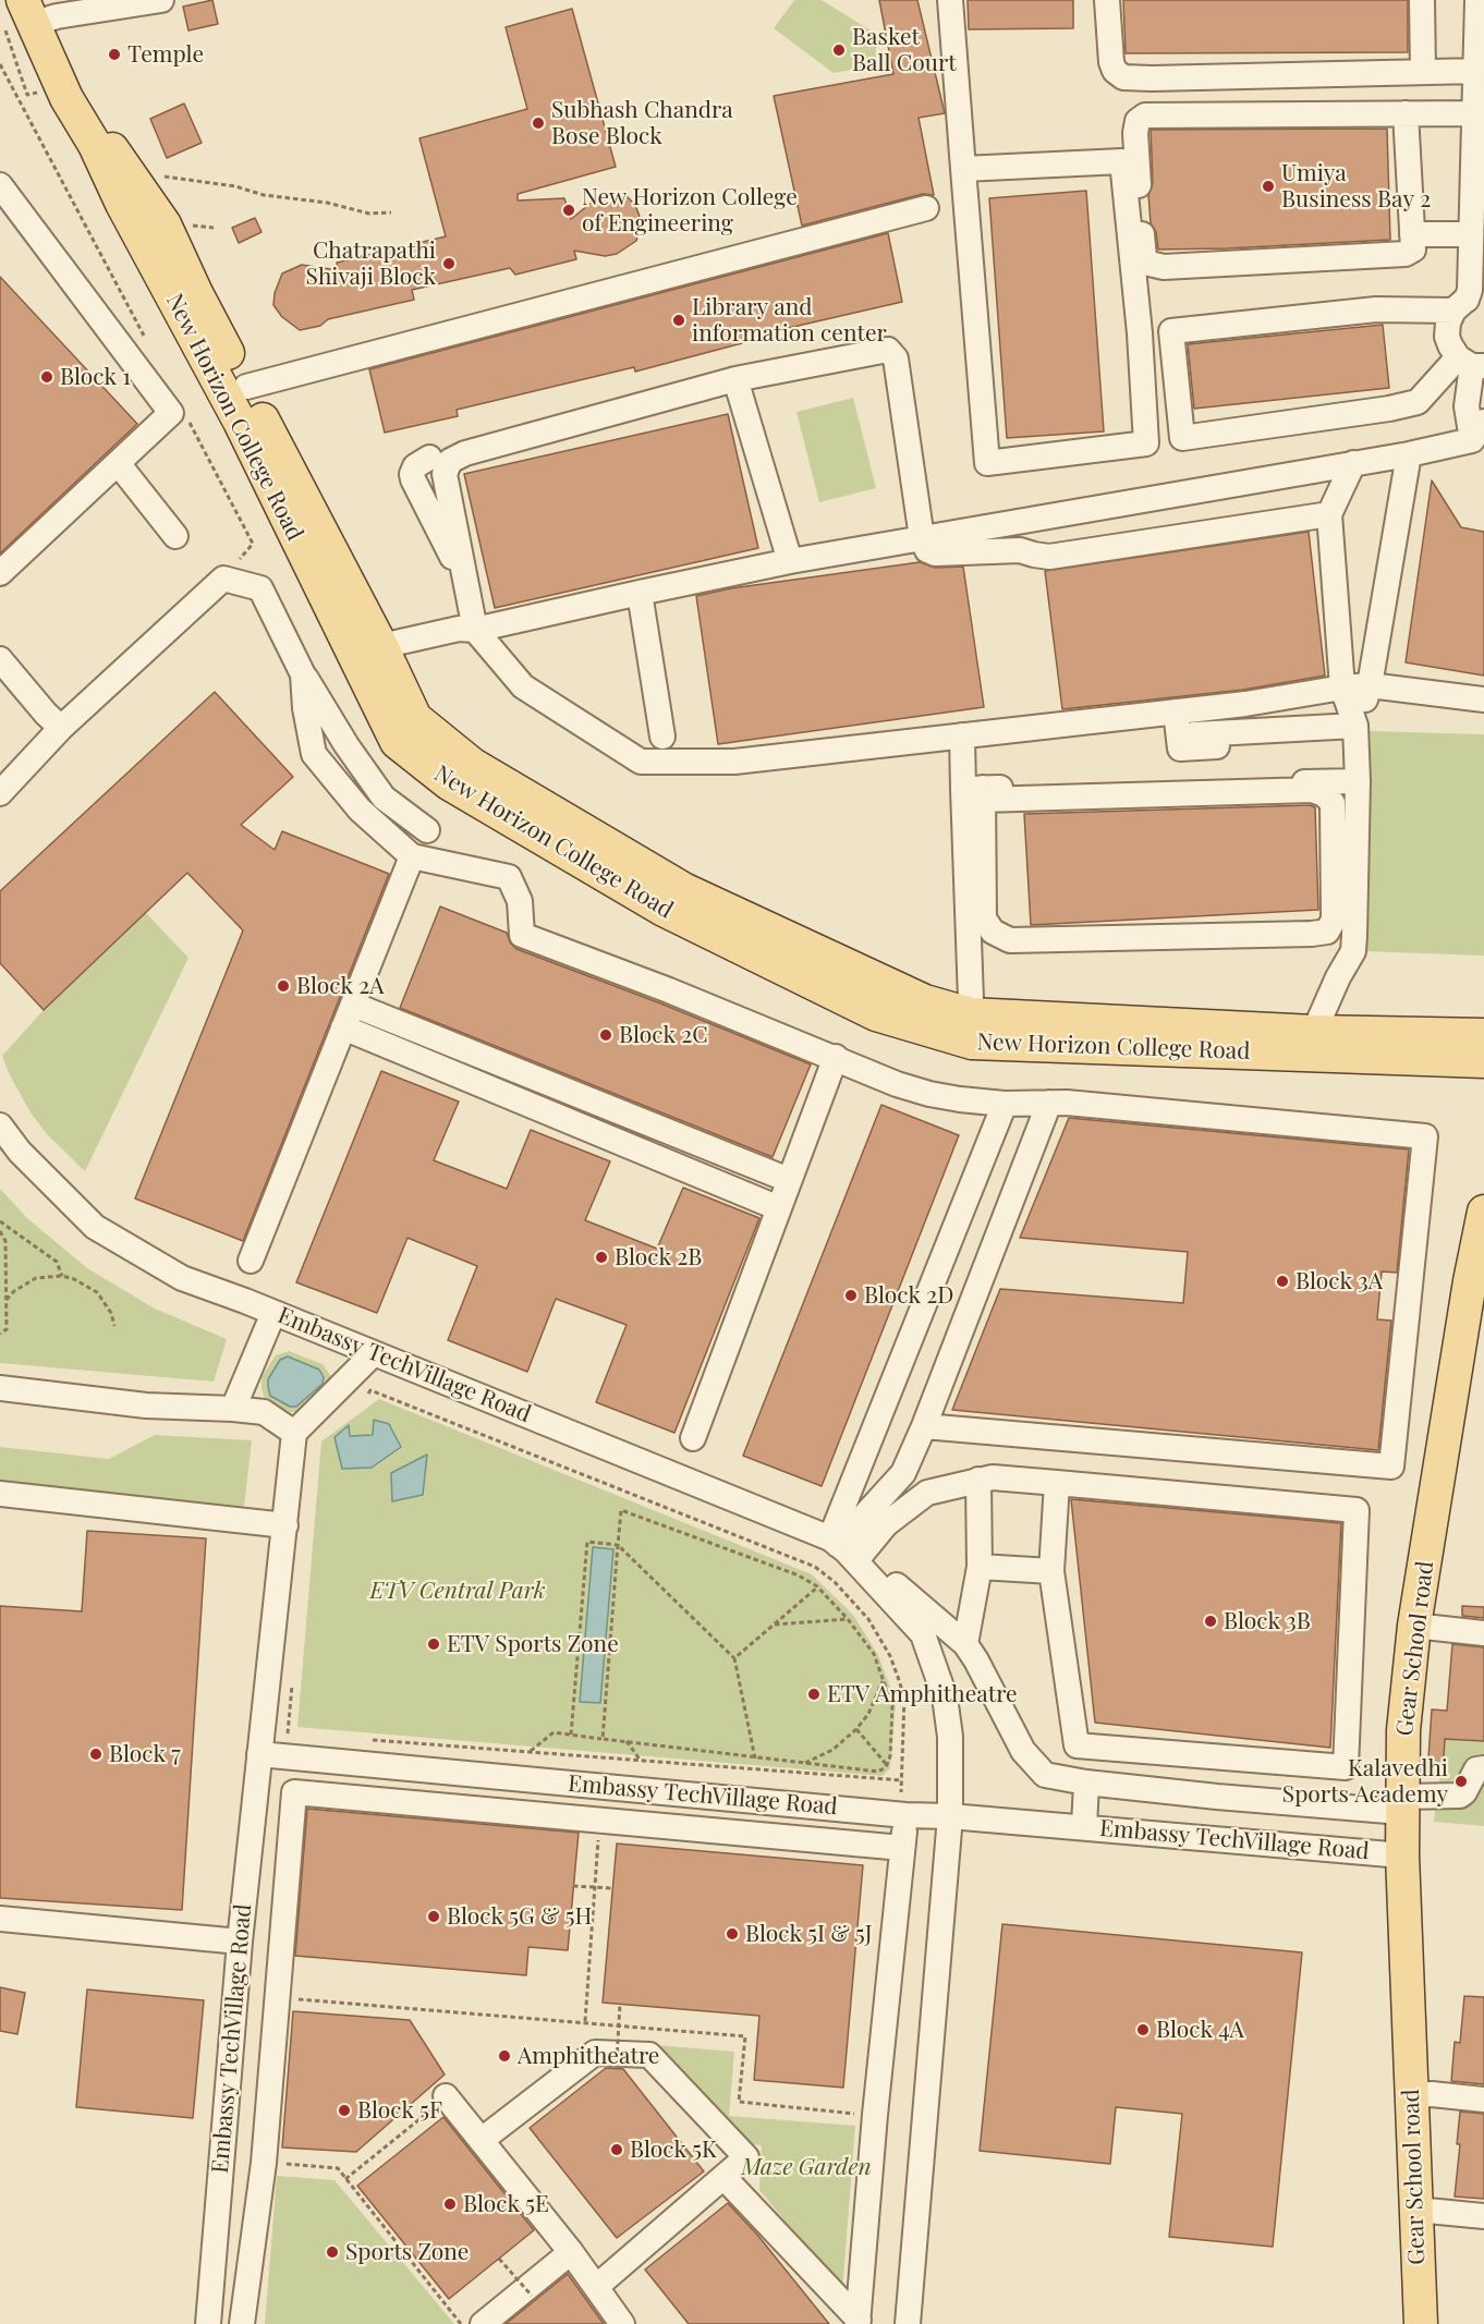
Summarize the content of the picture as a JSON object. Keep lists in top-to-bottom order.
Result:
{
  "streets": {
    "main road": ["New Horizon College Road", "Gear School road"],
    "street": ["Embassy TechVillage Road"]
  },
  "crossings": [
    ["Embassy TechVillage Road", "Gear School road"]
  ],
  "parks": ["ETV Central Park", "Maze Garden"],
  "places": [
    "Basket Ball Court",
    "Temple",
    "Subhash Chandra Bose Block",
    "Umiya Business Bay 2",
    "New Horizon College of Engineering",
    "Chatrapathi Shivaji Block",
    "Library and information center",
    "Block 1",
    "Block 2A",
    "Block 2C",
    "Block 2B",
    "Block 3A",
    "Block 2D",
    "Block 3B",
    "ETV Sports Zone",
    "ETV Amphitheatre",
    "Block 7",
    "Kalavedhi Sports Academy",
    "Block 5G & 5H",
    "Block 5I & 5J",
    "Block 4A",
    "Amphitheatre",
    "Block 5F",
    "Block 5K",
    "Block 5E",
    "Sports Zone"
  ]
}
